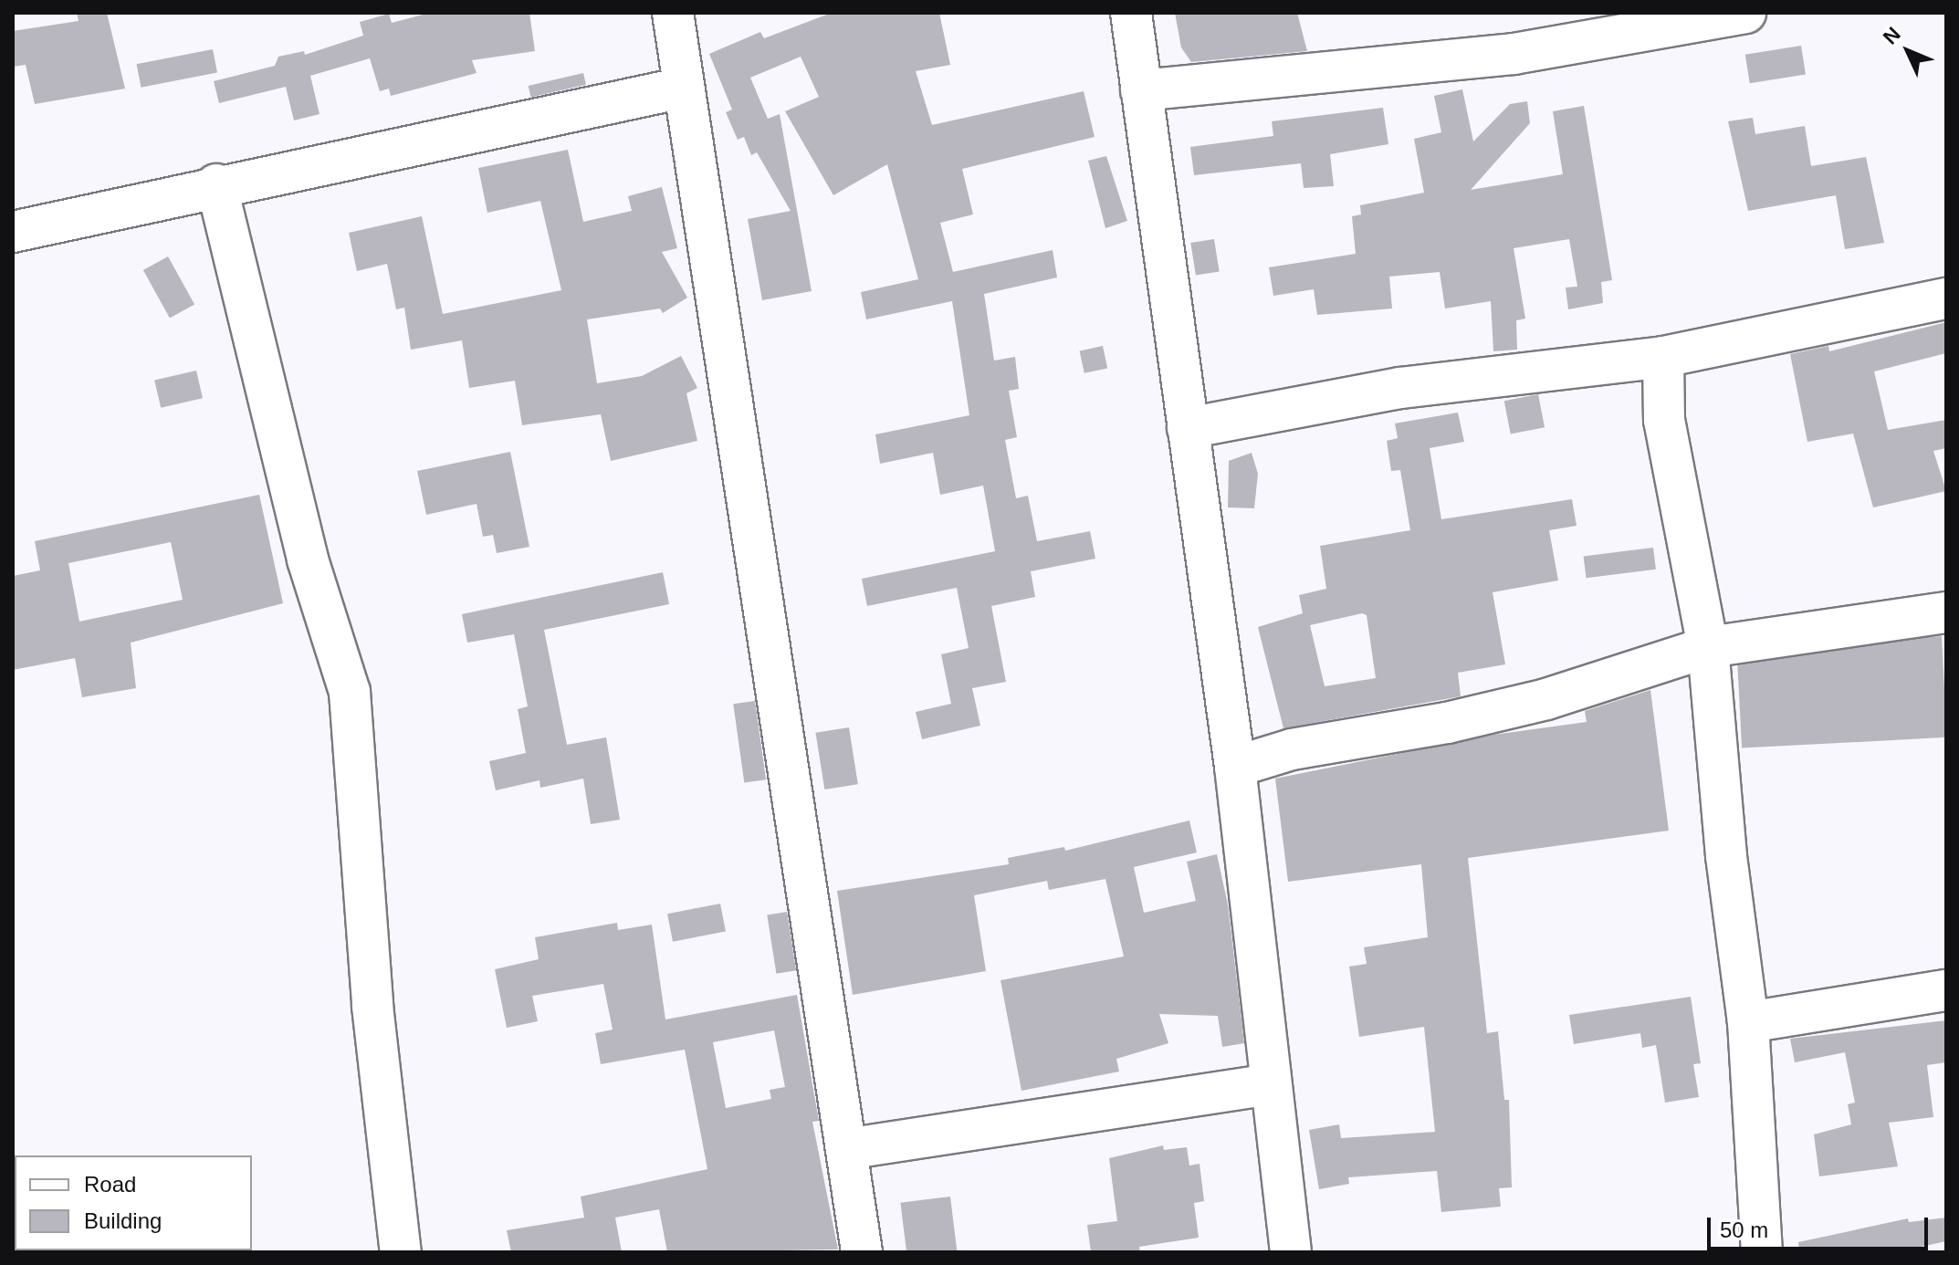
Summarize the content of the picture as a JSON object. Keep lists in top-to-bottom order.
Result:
{
  "legend": ["Road", "Building"],
  "scale_bar": "50 m",
  "north": "top left"
}
